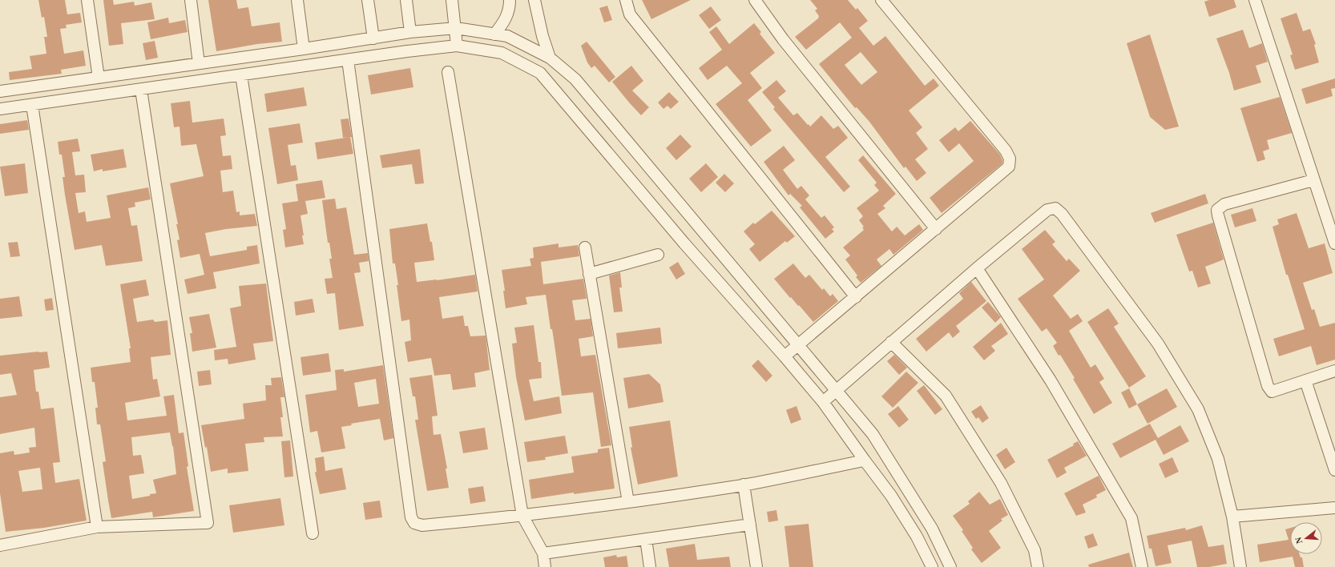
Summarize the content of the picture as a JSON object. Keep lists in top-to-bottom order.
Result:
{
  "north": "left"
}
